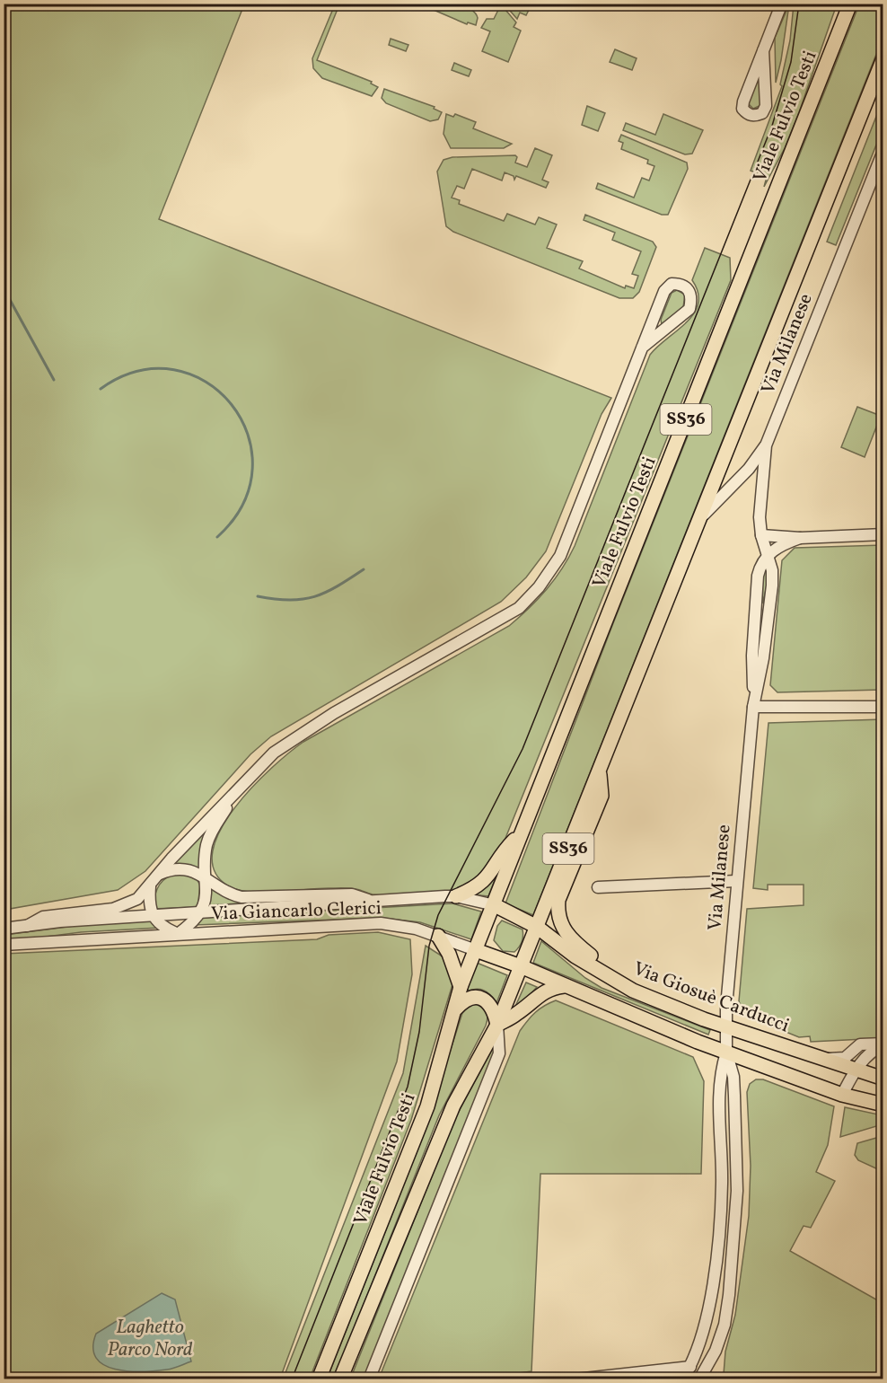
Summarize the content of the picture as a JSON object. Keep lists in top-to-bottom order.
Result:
{
  "streets": {
    "main road": ["Viale Fulvio Testi", "SS36", "Via Giosuè Carducci"],
    "street": ["Via Milanese", "Via Giancarlo Clerici"]
  },
  "crossings": [
    ["Viale Fulvio Testi", "Via Giancarlo Clerici"],
    ["Via Milanese", "Via Giosuè Carducci"],
    ["SS36", "Via Giosuè Carducci"]
  ],
  "water": ["Laghetto Parco Nord"]
}
